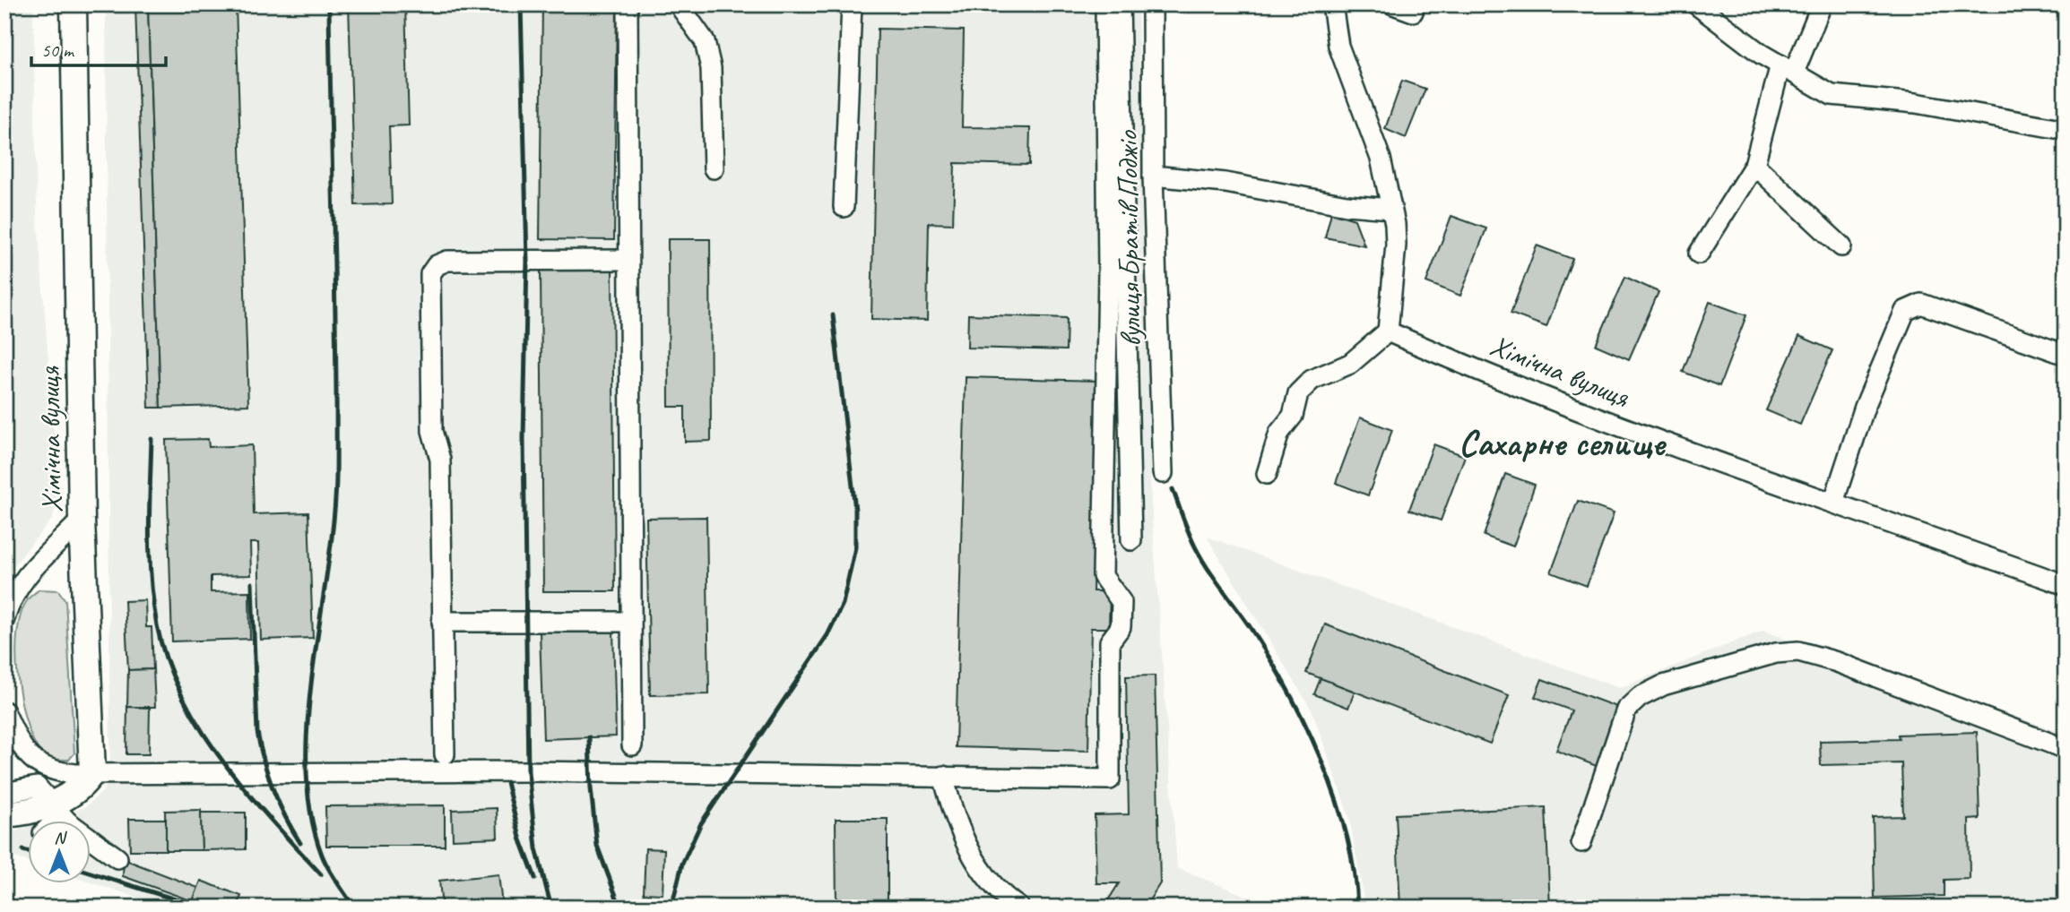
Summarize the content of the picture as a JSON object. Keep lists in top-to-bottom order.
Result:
{
  "streets": {
    "main road": ["Хімічна вулиця"],
    "street": ["вулиця Братів Поджіо"]
  },
  "districts": ["Сахарне селище"],
  "scale_bar": "50 m",
  "north": "top"
}
